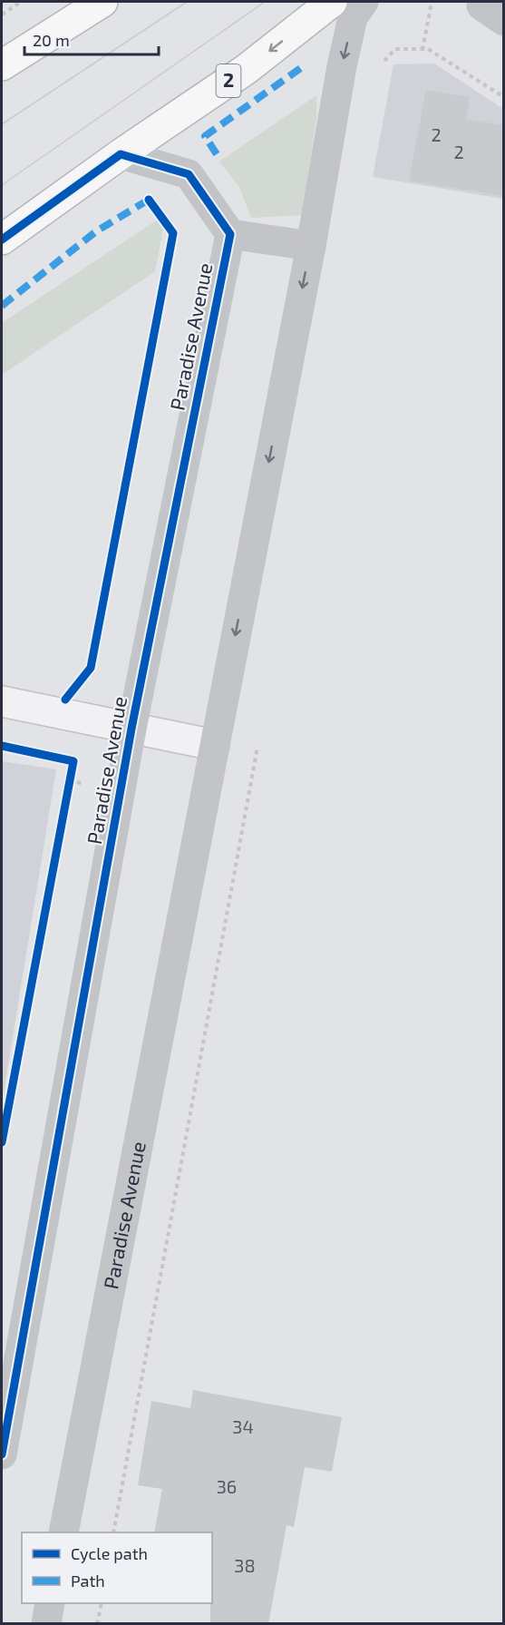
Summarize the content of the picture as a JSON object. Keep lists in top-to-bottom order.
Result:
{
  "streets": {
    "highway": ["2"],
    "street": ["Paradise Avenue"]
  },
  "house_numbers": [
    "2",
    "2",
    "34",
    "36",
    "38"
  ],
  "legend": ["Cycle path", "Path"],
  "scale_bar": "20 m"
}
